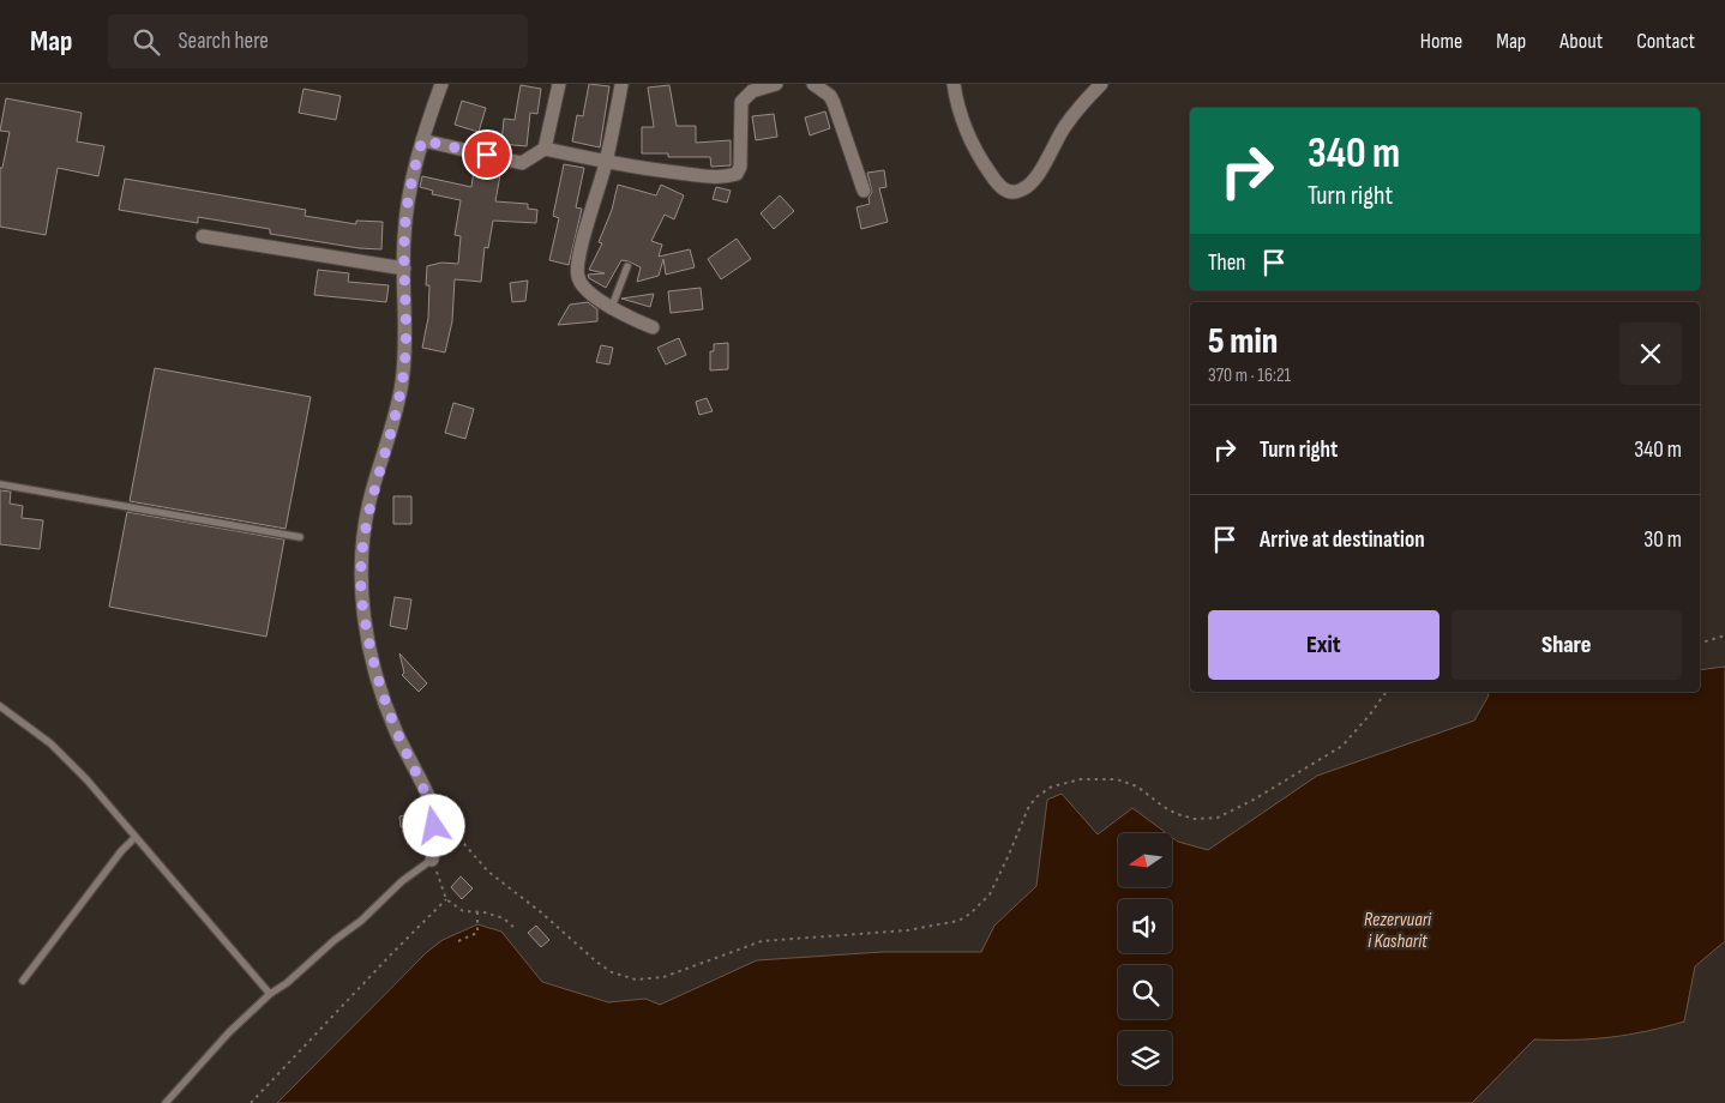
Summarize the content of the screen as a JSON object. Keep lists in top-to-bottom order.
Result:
{
  "water": ["Rezervuari i Kasharit"],
  "north": "left",
  "page": {
    "header": "Map",
    "search": "Search here",
    "nav": [
      "Home",
      "Map",
      "About",
      "Contact"
    ],
    "turn": ["340 m", "Turn right"],
    "then": "Then",
    "heading": ["5 min", "370 m · 16:21"],
    "list": [
      {
        "name": "Turn right",
        "value": "340 m"
      },
      {
        "name": "Arrive at destination",
        "value": "30 m"
      }
    ],
    "buttons": ["Exit", "Share"]
  }
}
